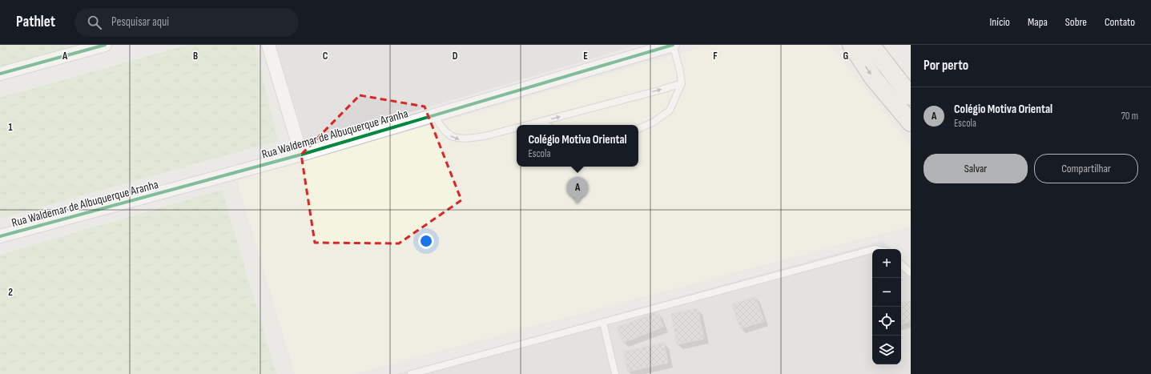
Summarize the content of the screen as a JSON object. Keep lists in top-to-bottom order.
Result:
{
  "streets": {
    "street": ["Rua Waldemar de Albuquerque Aranha"]
  },
  "page": {
    "header": "Pathlet",
    "search": "Pesquisar aqui",
    "nav": [
      "Início",
      "Mapa",
      "Sobre",
      "Contato"
    ],
    "heading": "Por perto",
    "list": [
      {
        "mark": "A",
        "name": "Colégio Motiva Oriental",
        "note": "Escola",
        "value": "70 m"
      }
    ],
    "popup": ["Colégio Motiva Oriental", "Escola"],
    "buttons": ["Salvar", "Compartilhar"],
    "pins": "A",
    "map_buttons": ["+", "−"]
  },
  "grid": {
    "columns": [
      "A",
      "B",
      "C",
      "D",
      "E",
      "F",
      "G"
    ],
    "rows": ["1", "2"]
  }
}
